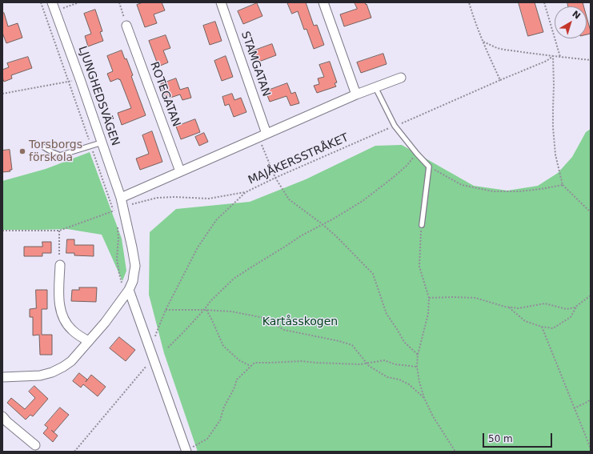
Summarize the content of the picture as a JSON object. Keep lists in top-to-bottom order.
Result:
{
  "streets": {
    "street": ["STAMGATAN", "ROTEGATAN", "LJUNGHEDSVÄGEN"],
    "path": ["MAJÅKERSSTRÅKET"]
  },
  "parks": ["Kartåsskogen"],
  "places": ["Torsborgs förskola"],
  "scale_bar": "50 m",
  "north": "top right"
}
